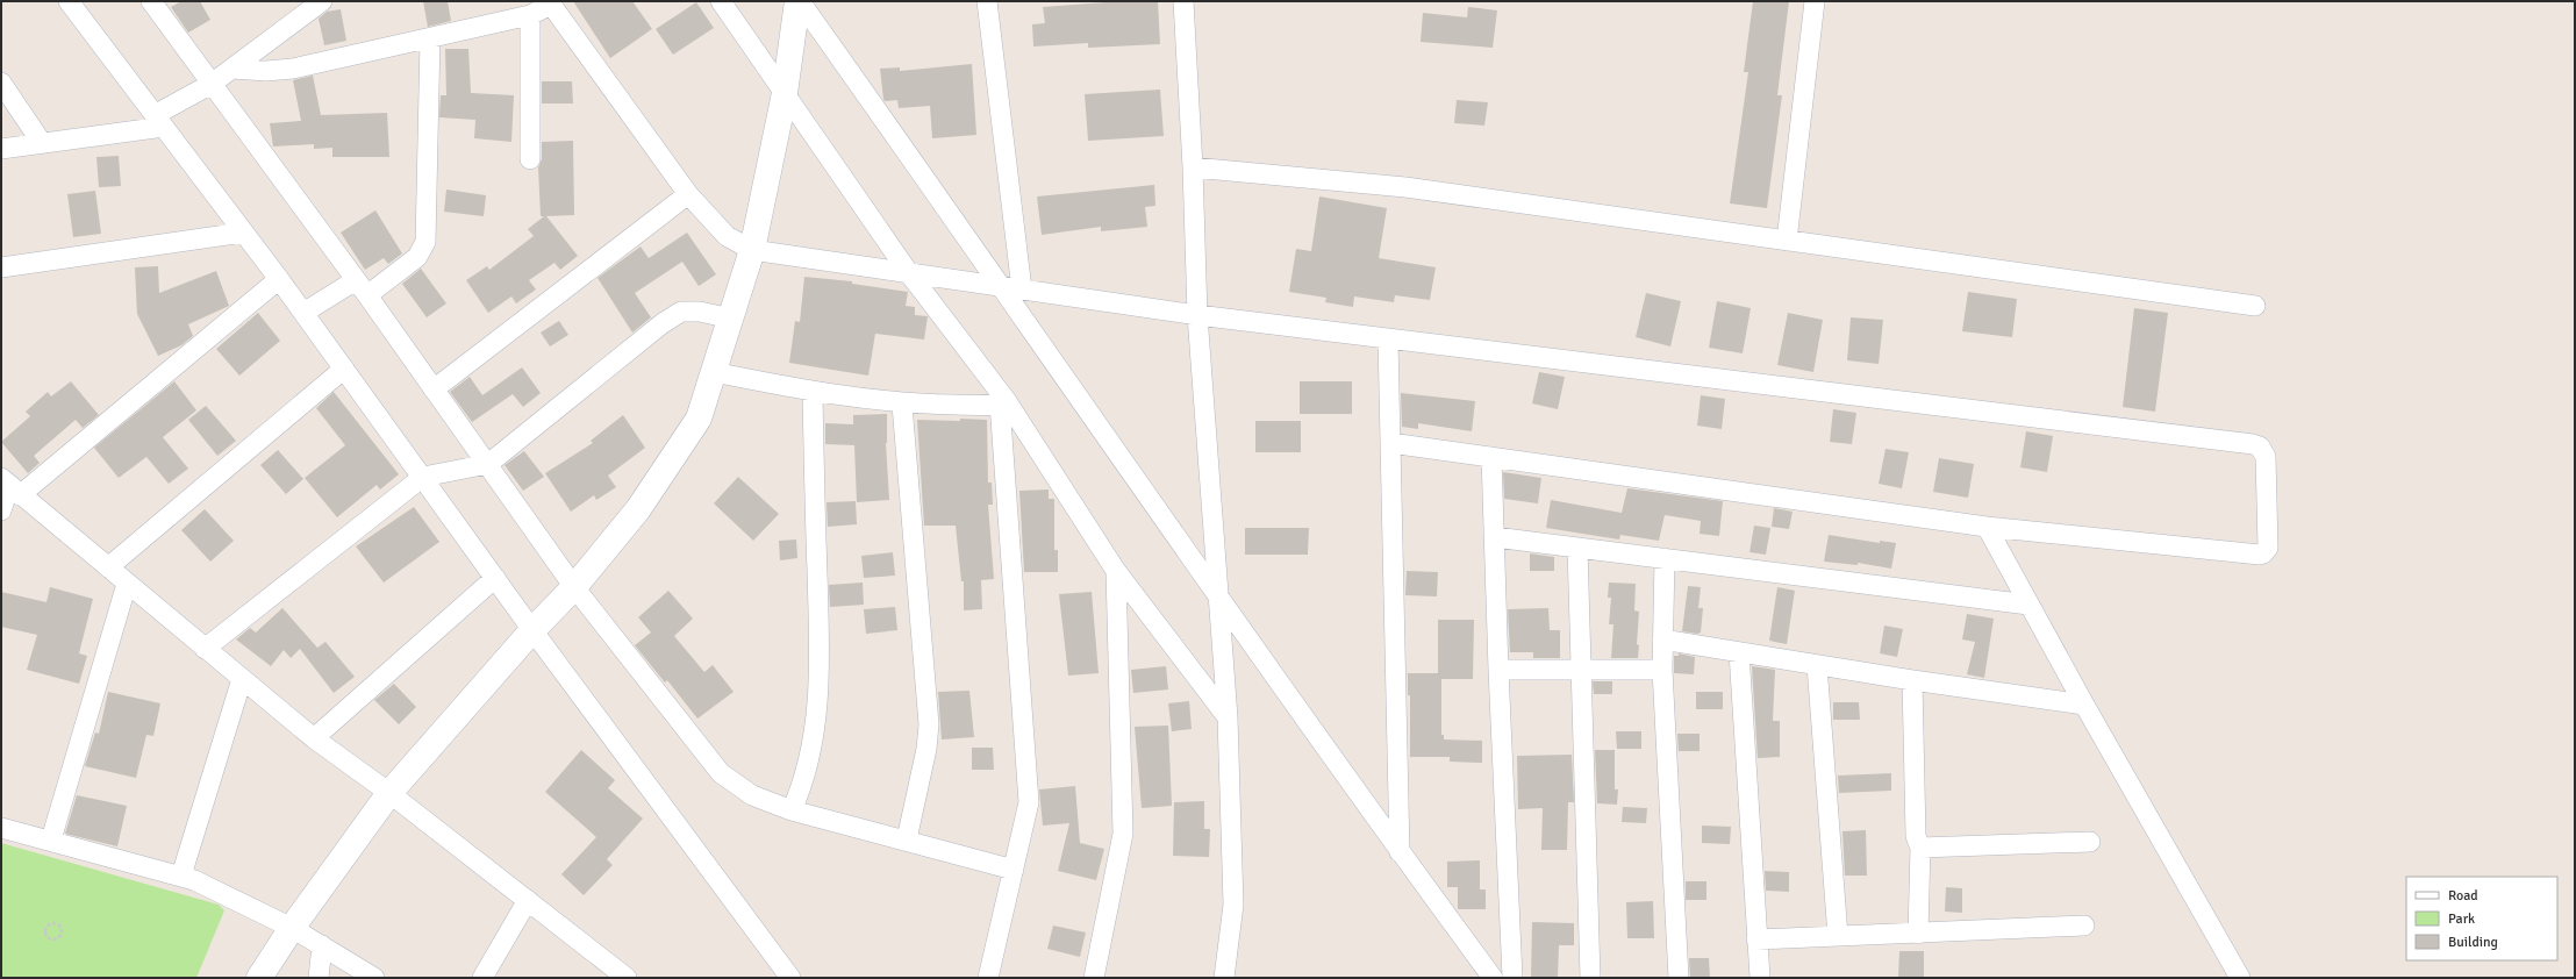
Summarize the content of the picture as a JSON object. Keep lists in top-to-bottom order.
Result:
{
  "legend": ["Road", "Park", "Building"]
}
